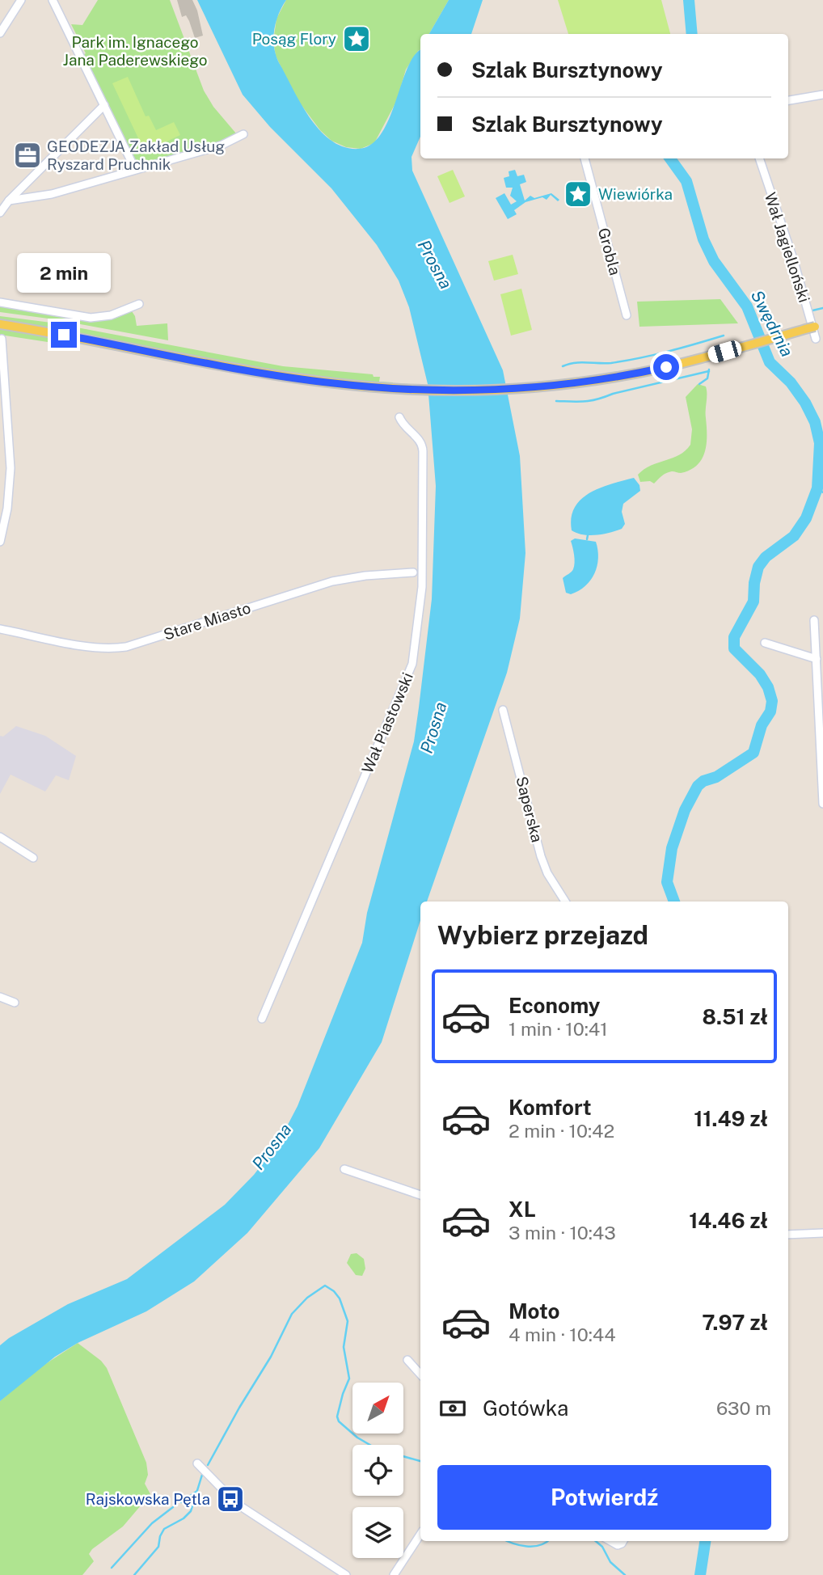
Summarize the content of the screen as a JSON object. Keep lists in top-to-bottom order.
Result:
{
  "streets": {
    "street": [
      "Wał Jagielloński",
      "Grobla",
      "Stare Miasto",
      "Wał Piastowski",
      "Saperska"
    ]
  },
  "water": ["Prosna", "Swędrnia"],
  "parks": ["Park im. Ignacego Jana Paderewskiego"],
  "places": {
    "place": ["Posąg Flory", "Wiewiórka"],
    "office": ["GEODEZJA Zakład Usług Ryszard Pruchnik"],
    "bus stop": ["Rajskowska Pętla"]
  },
  "north": "top right",
  "page": {
    "banner": ["Szlak Bursztynowy", "Szlak Bursztynowy"],
    "bubble": "2 min",
    "heading": "Wybierz przejazd",
    "list": [
      {
        "name": "Economy",
        "note": "1 min · 10:41",
        "value": "8.51 zł"
      },
      {
        "name": "Komfort",
        "note": "2 min · 10:42",
        "value": "11.49 zł"
      },
      {
        "name": "XL",
        "note": "3 min · 10:43",
        "value": "14.46 zł"
      },
      {
        "name": "Moto",
        "note": "4 min · 10:44",
        "value": "7.97 zł"
      }
    ],
    "pay": ["Gotówka", "630 m"],
    "buttons": "Potwierdź"
  }
}
